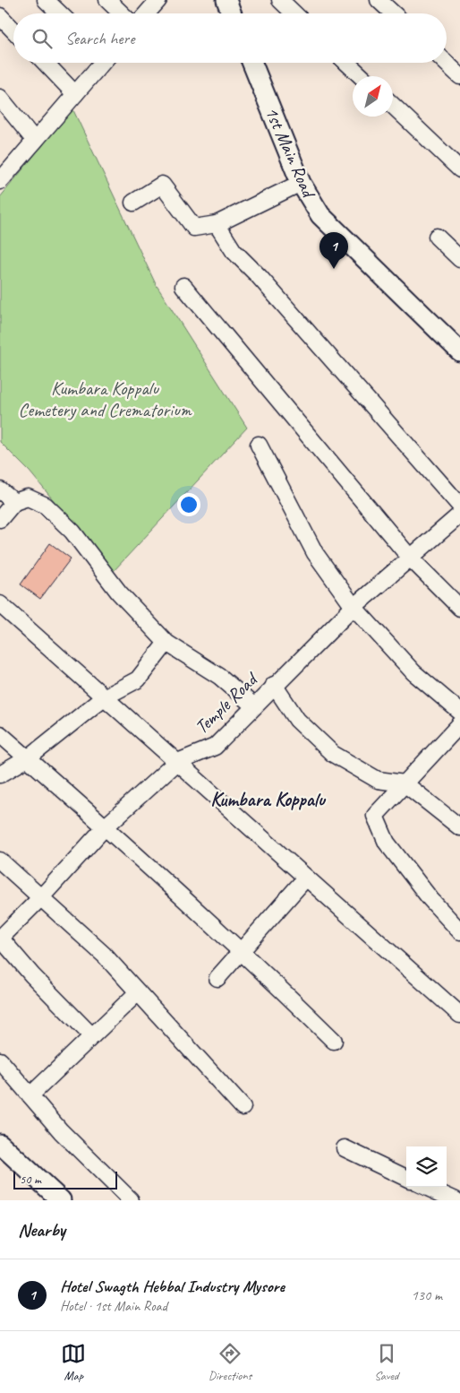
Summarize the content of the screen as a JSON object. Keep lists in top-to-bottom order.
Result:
{
  "streets": {
    "street": ["1st Main Road", "Temple Road"]
  },
  "districts": ["Kumbara Koppalu"],
  "parks": ["Kumbara Koppalu Cemetery and Crematorium"],
  "scale_bar": "50 m",
  "north": "top right",
  "page": {
    "search": "Search here",
    "pins": "1",
    "scale": "50 m",
    "heading": "Nearby",
    "list": [
      {
        "mark": "1",
        "name": "Hotel Swagth Hebbal Industry Mysore",
        "note": "Hotel · 1st Main Road",
        "value": "130 m"
      }
    ],
    "nav": ["Map", "Directions", "Saved"]
  }
}
